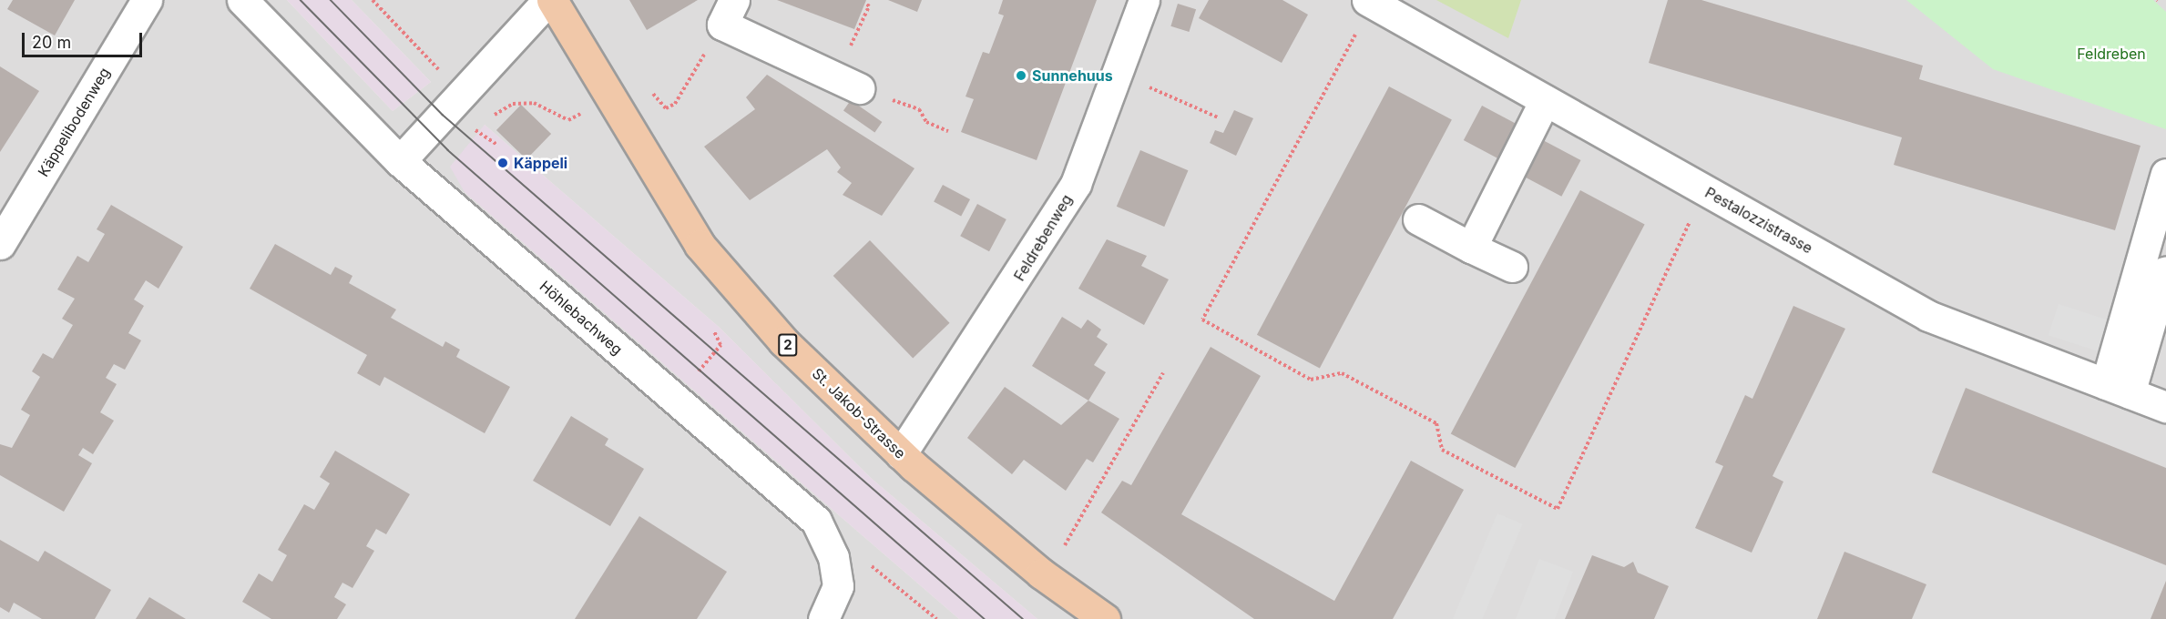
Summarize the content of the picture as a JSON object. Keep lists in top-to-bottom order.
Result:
{
  "streets": {
    "main road": ["2", "St. Jakob-Strasse"],
    "street": [
      "Käppelibodenweg",
      "Pestalozzistrasse",
      "Feldrebenweg",
      "Höhlebachweg"
    ]
  },
  "crossings": [
    ["Feldrebenweg", "St. Jakob-Strasse"]
  ],
  "parks": ["Feldreben"],
  "places": ["Sunnehuus", "Käppeli"],
  "scale_bar": "20 m"
}
